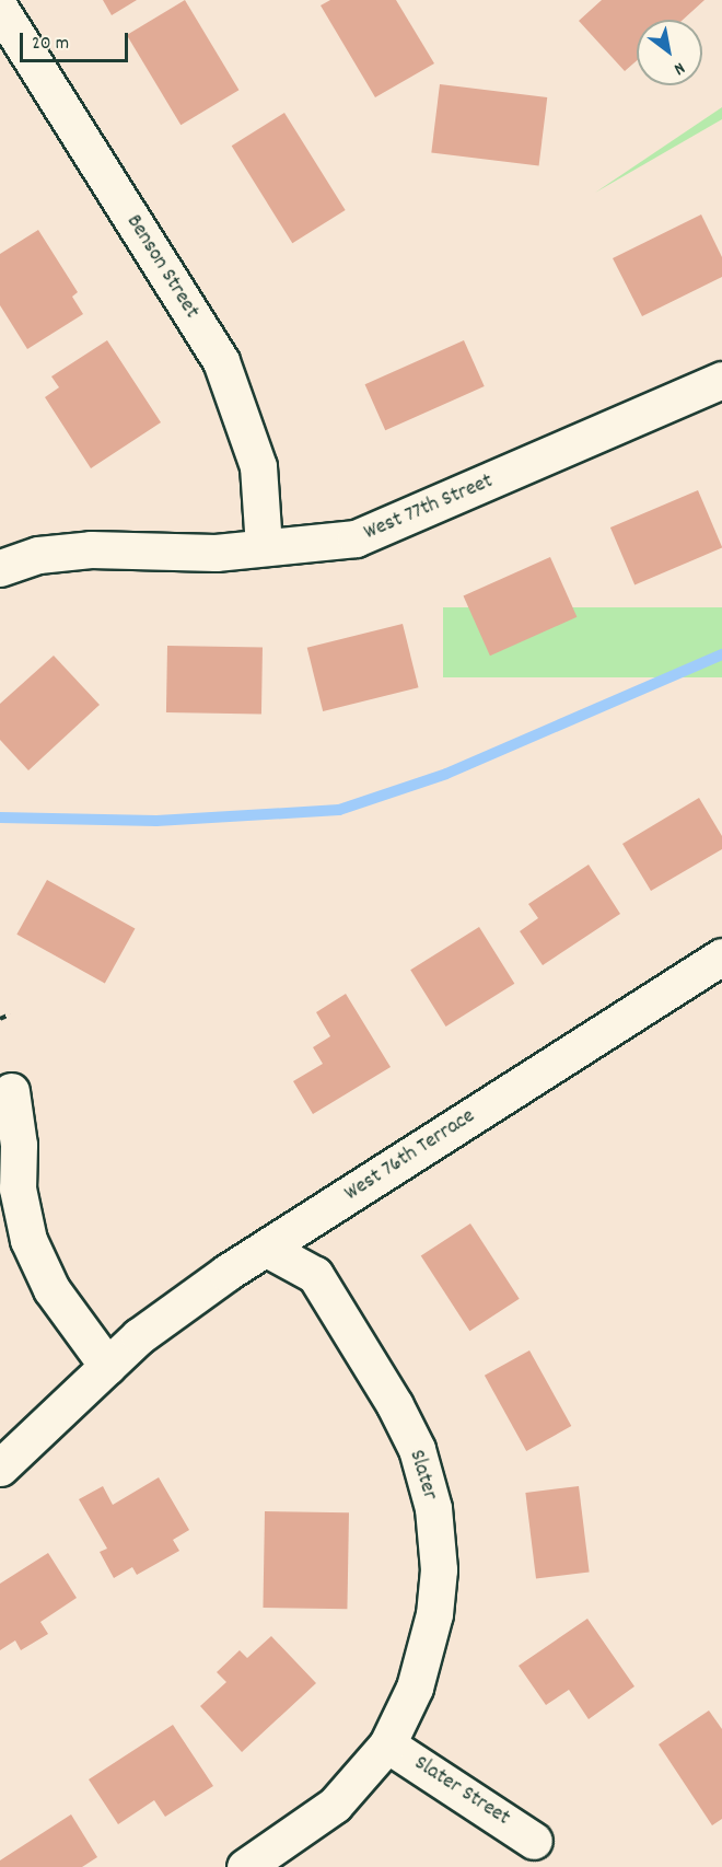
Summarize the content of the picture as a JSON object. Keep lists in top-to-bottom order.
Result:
{
  "streets": {
    "street": [
      "Benson Street",
      "West 77th Street",
      "West 76th Terrace",
      "Slater",
      "Slater Street"
    ]
  },
  "crossings": [
    ["Benson Street", "West 77th Street"],
    ["West 76th Terrace", "Slater"],
    ["Slater", "Slater Street"]
  ],
  "scale_bar": "20 m",
  "north": "bottom right"
}
